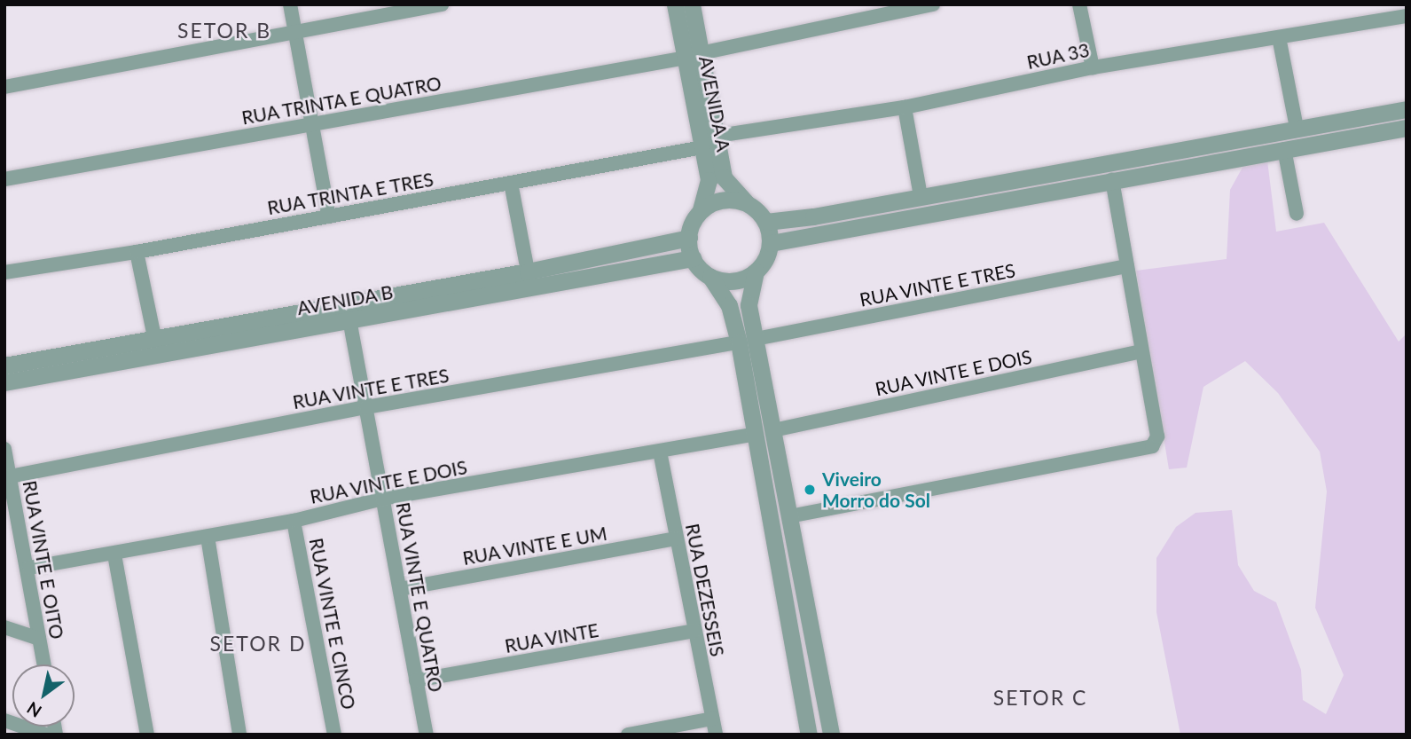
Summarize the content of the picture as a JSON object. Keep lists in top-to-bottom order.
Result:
{
  "streets": {
    "street": [
      "RUA 33",
      "RUA TRINTA E QUATRO",
      "AVENIDA A",
      "RUA TRINTA E TRES",
      "RUA VINTE E TRES",
      "AVENIDA B",
      "RUA VINTE E DOIS",
      "RUA VINTE E UM",
      "RUA VINTE E OITO",
      "RUA DEZESSEIS",
      "RUA VINTE E QUATRO",
      "RUA VINTE E CINCO",
      "RUA VINTE"
    ]
  },
  "crossings": [
    ["RUA 33", "AVENIDA A"],
    ["RUA TRINTA E QUATRO", "AVENIDA A"],
    ["AVENIDA A", "RUA TRINTA E TRES"],
    ["AVENIDA A", "AVENIDA B"],
    ["RUA VINTE E TRES", "RUA VINTE E OITO"],
    ["RUA VINTE E TRES", "RUA VINTE E QUATRO"],
    ["AVENIDA B", "RUA VINTE E QUATRO"],
    ["RUA VINTE E DOIS", "RUA VINTE E OITO"],
    ["RUA VINTE E DOIS", "RUA DEZESSEIS"],
    ["RUA VINTE E DOIS", "RUA VINTE E QUATRO"],
    ["RUA VINTE E DOIS", "RUA VINTE E CINCO"],
    ["RUA VINTE E UM", "RUA DEZESSEIS"],
    ["RUA VINTE E UM", "RUA VINTE E QUATRO"],
    ["RUA DEZESSEIS", "RUA VINTE"],
    ["RUA VINTE E QUATRO", "RUA VINTE"]
  ],
  "districts": ["SETOR B", "SETOR D", "SETOR C"],
  "places": ["Viveiro Morro do Sol"],
  "north": "bottom left"
}
